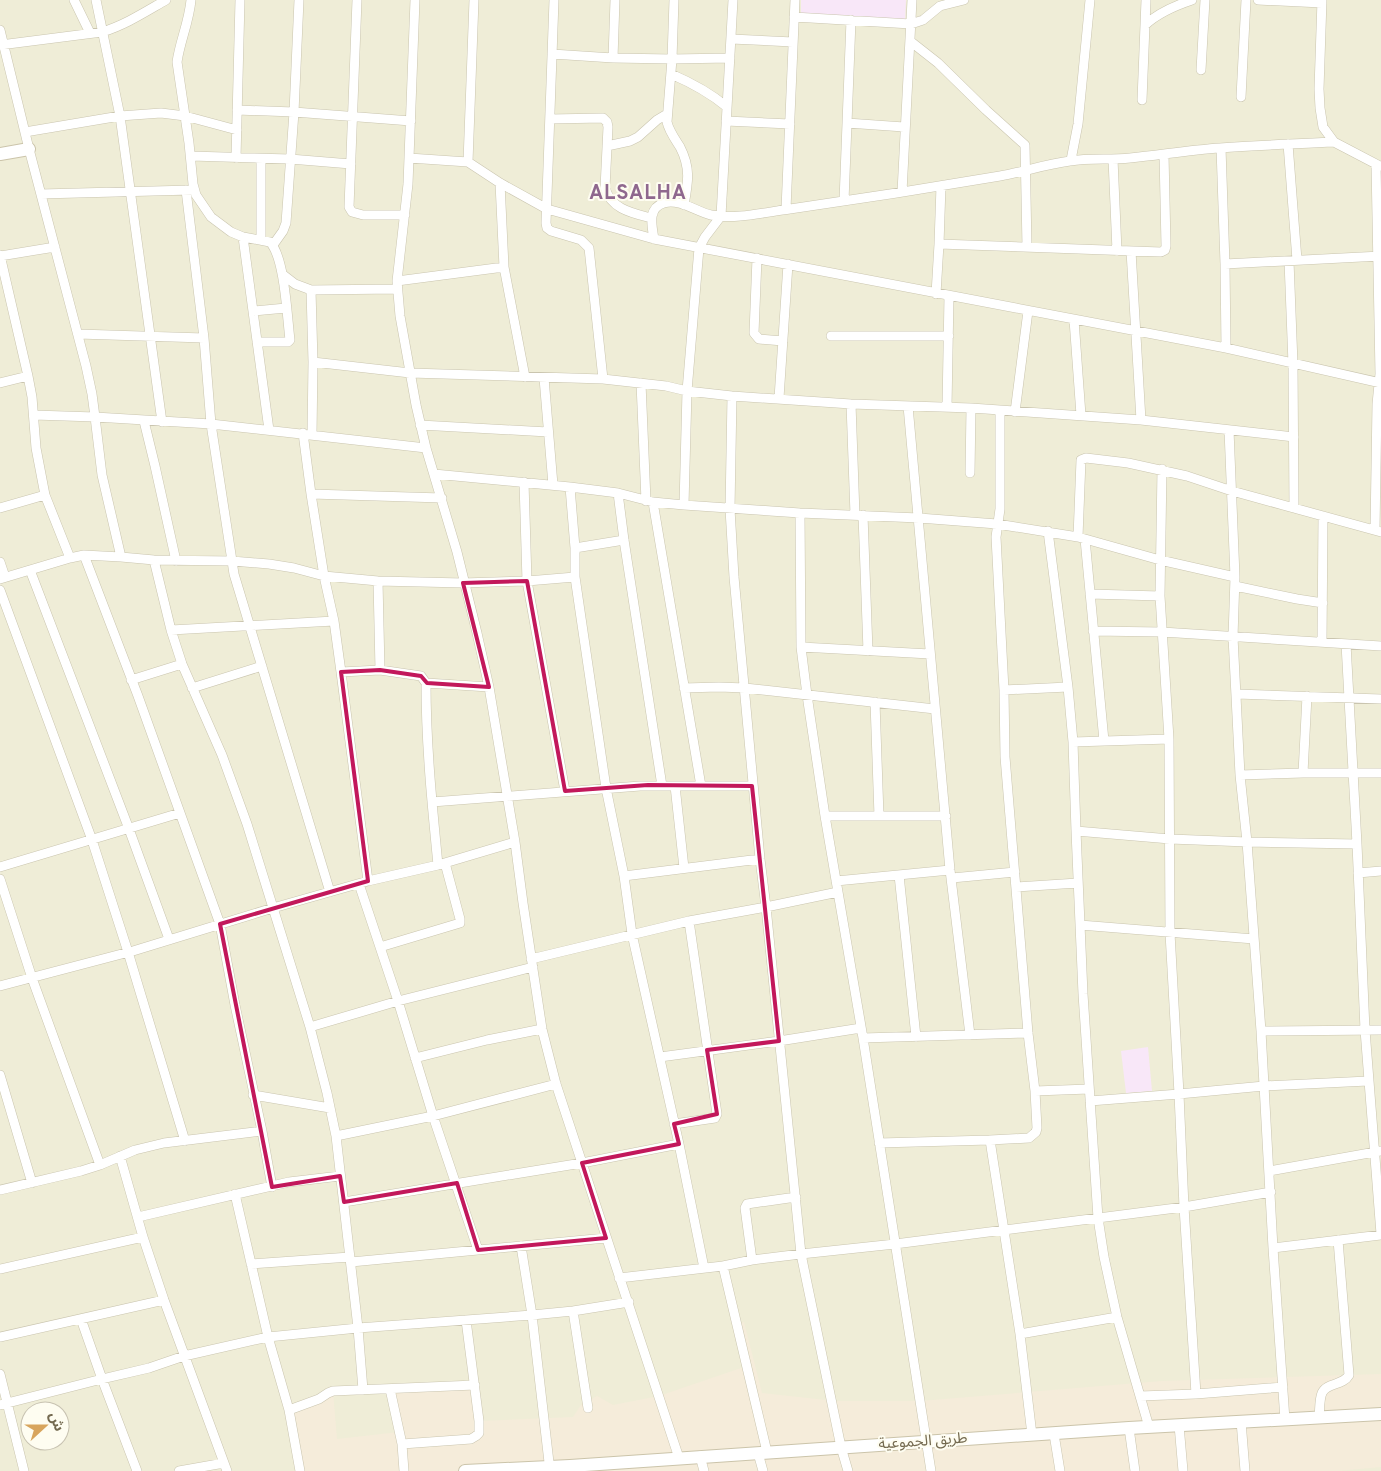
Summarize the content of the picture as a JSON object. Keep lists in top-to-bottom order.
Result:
{
  "streets": {
    "main road": ["طريق الجموعية"]
  },
  "districts": ["ALSALHA"],
  "north": "right"
}
